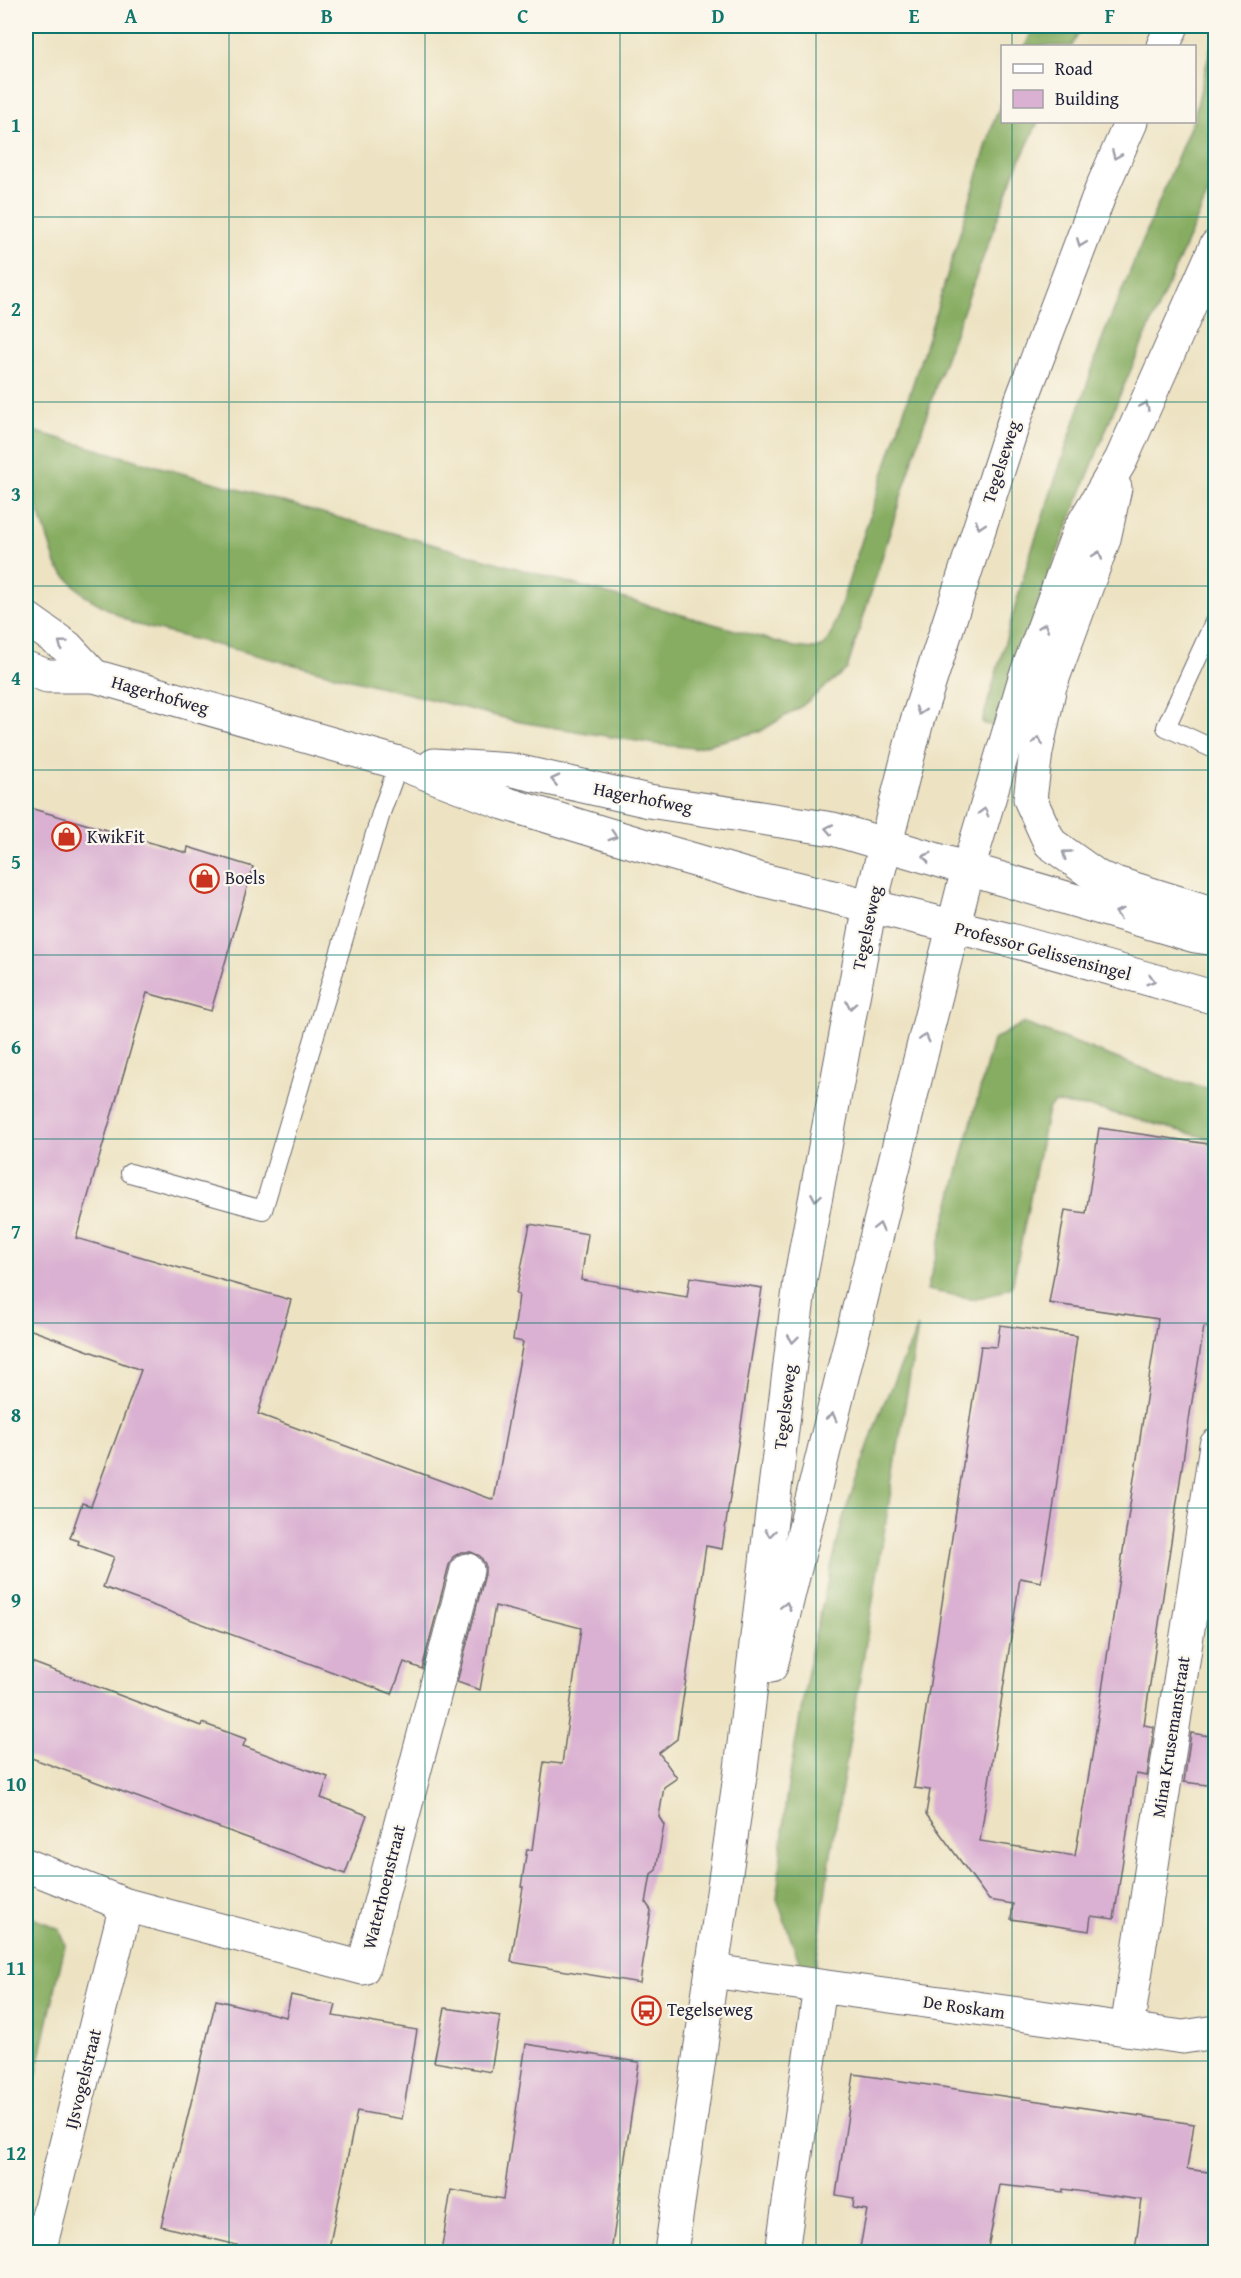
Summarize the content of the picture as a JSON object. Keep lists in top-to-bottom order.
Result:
{
  "streets": {
    "street": [
      "Tegelseweg",
      "Hagerhofweg",
      "Professor Gelissensingel",
      "Mina Krusemanstraat",
      "Waterhoenstraat",
      "De Roskam",
      "IJsvogelstraat"
    ]
  },
  "crossings": [
    ["Tegelseweg", "Hagerhofweg"],
    ["Tegelseweg", "Professor Gelissensingel"],
    ["Tegelseweg", "De Roskam"],
    ["Hagerhofweg", "Professor Gelissensingel"],
    ["Mina Krusemanstraat", "De Roskam"],
    ["Waterhoenstraat", "IJsvogelstraat"]
  ],
  "places": {
    "shop": ["KwikFit", "Boels"],
    "bus stop": ["Tegelseweg"]
  },
  "legend": ["Road", "Building"],
  "grid": {
    "columns": [
      "A",
      "B",
      "C",
      "D",
      "E",
      "F"
    ],
    "rows": [
      "1",
      "2",
      "3",
      "4",
      "5",
      "6",
      "7",
      "8",
      "9",
      "10",
      "11",
      "12"
    ]
  }
}
